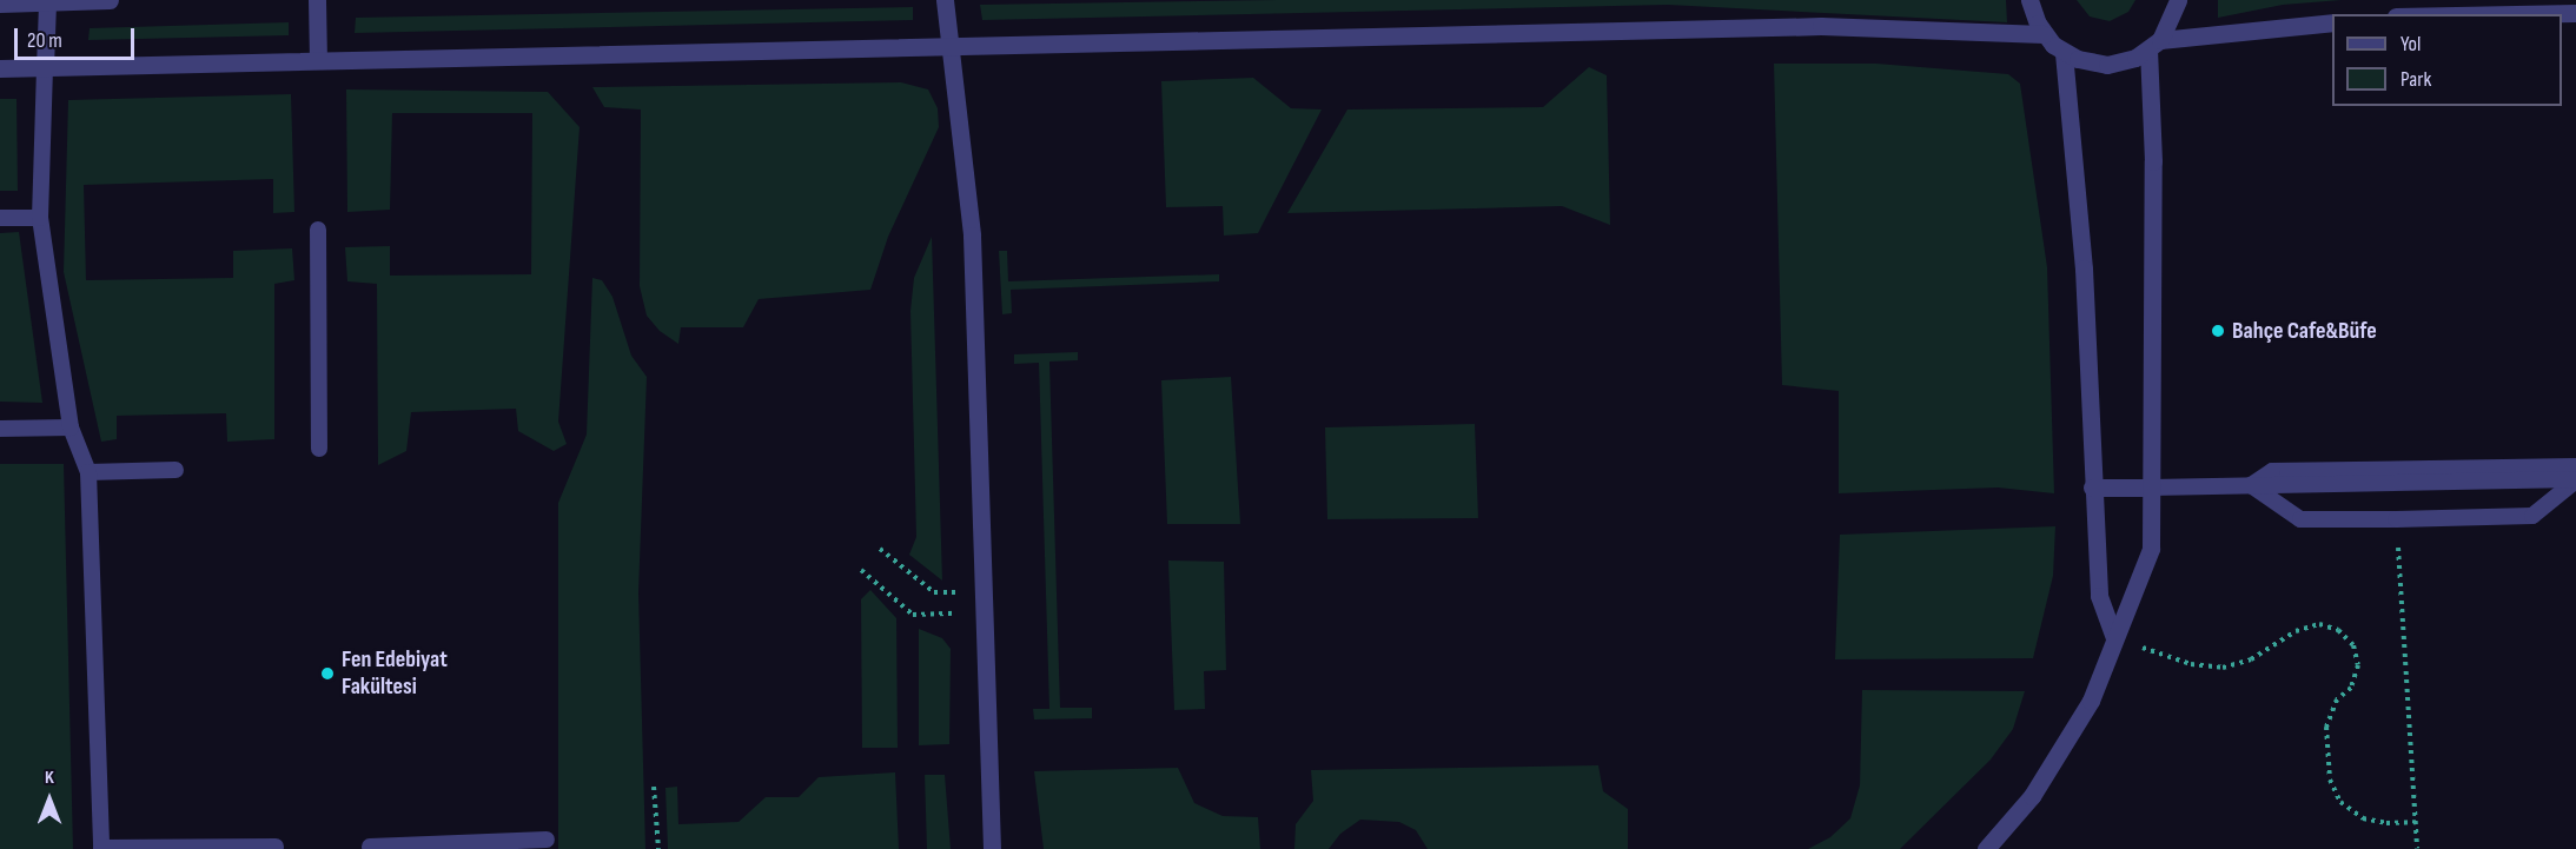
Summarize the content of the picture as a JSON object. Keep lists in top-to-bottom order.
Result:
{
  "places": ["Bahçe Cafe&Büfe", "Fen Edebiyat Fakültesi"],
  "legend": ["Yol", "Park"],
  "scale_bar": "20 m",
  "north": "top"
}
